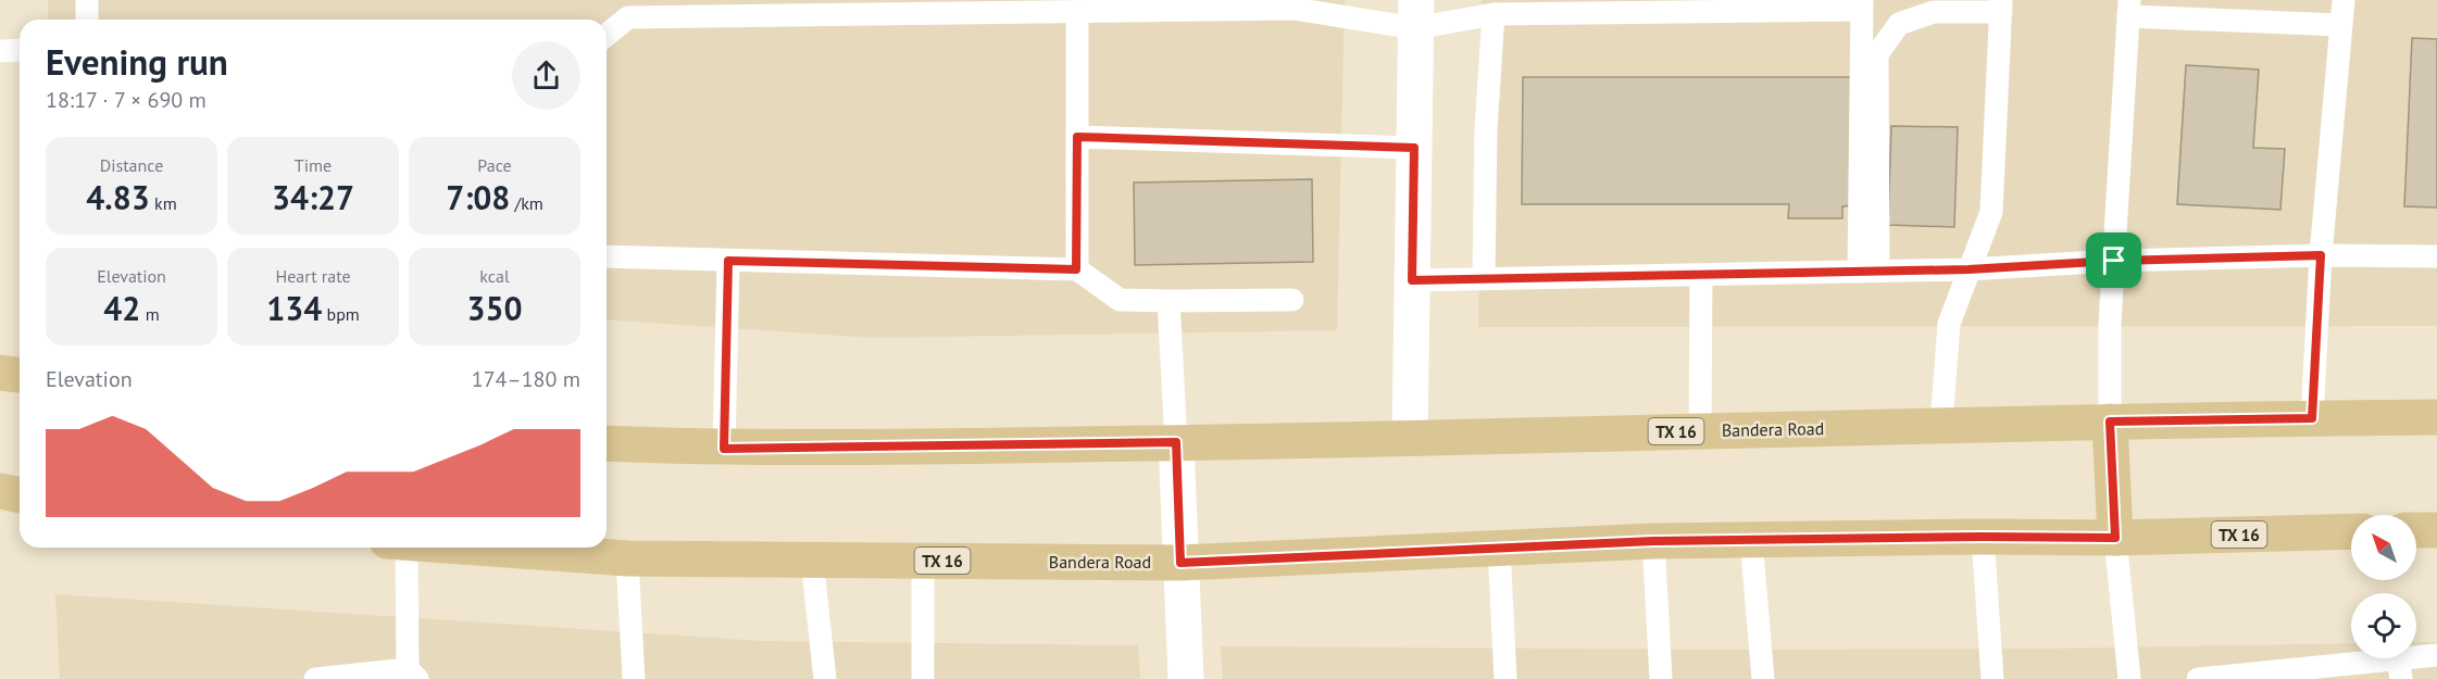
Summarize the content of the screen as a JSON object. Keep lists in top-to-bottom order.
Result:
{
  "streets": {
    "main road": ["Bandera Road", "TX 16"]
  },
  "north": "top left",
  "page": {
    "heading": ["Evening run", "18:17 · 7 × 690 m"],
    "stats": [
      ["Distance", "4.83 km"],
      ["Time", "34:27"],
      ["Pace", "7:08 /km"],
      ["Elevation", "42 m"],
      ["Heart rate", "134 bpm"],
      ["kcal", "350"]
    ],
    "chart": ["Elevation", "174–180 m"]
  }
}
